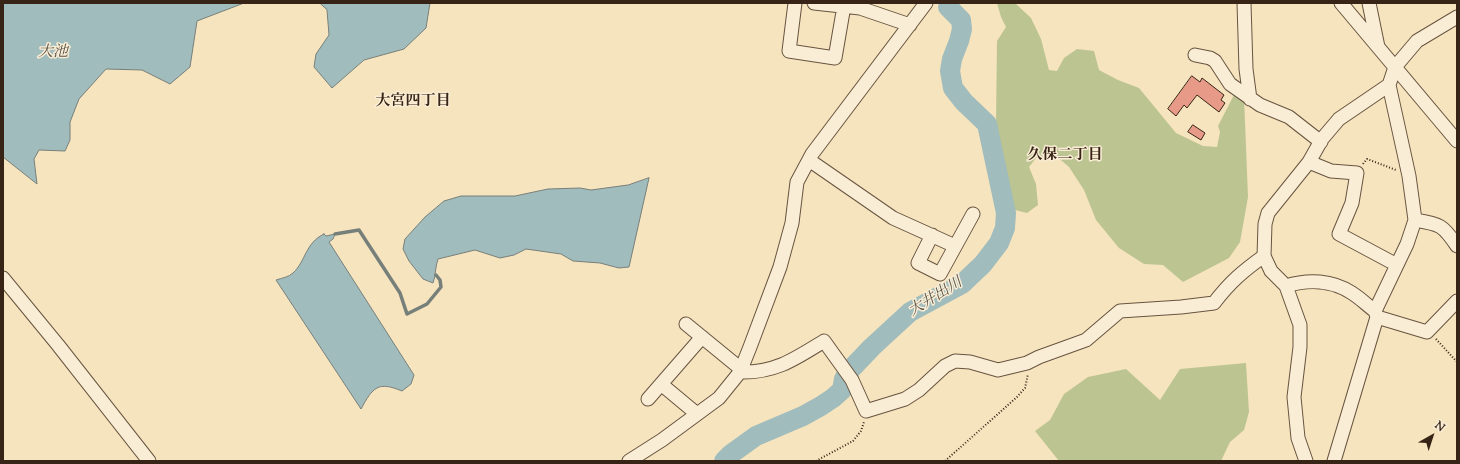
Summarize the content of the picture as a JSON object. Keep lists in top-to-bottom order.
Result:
{
  "districts": ["大宮四丁目", "久保二丁目"],
  "water": ["大池", "大井出川"],
  "north": "top right"
}
